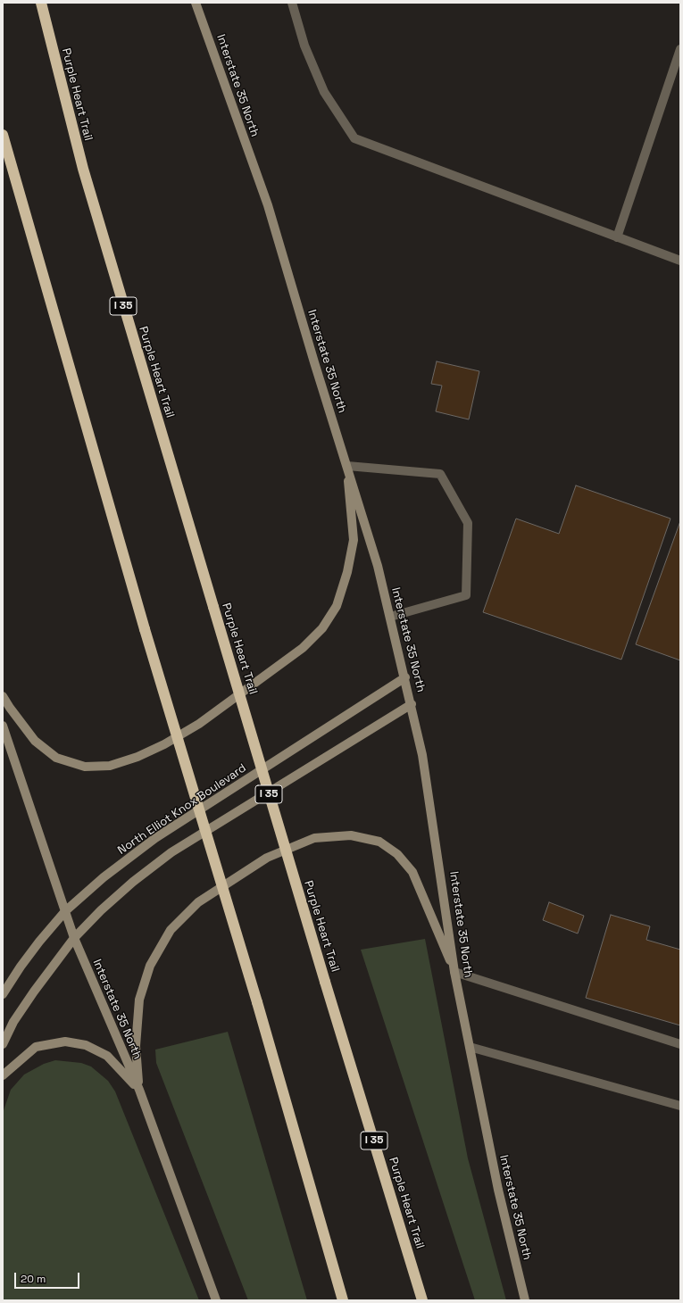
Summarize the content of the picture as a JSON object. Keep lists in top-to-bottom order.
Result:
{
  "streets": {
    "highway": ["Purple Heart Trail", "I 35"],
    "main road": ["Interstate 35 North", "North Elliot Knox Boulevard"]
  },
  "crossings": [
    ["Interstate 35 North", "North Elliot Knox Boulevard"]
  ],
  "scale_bar": "20 m"
}
